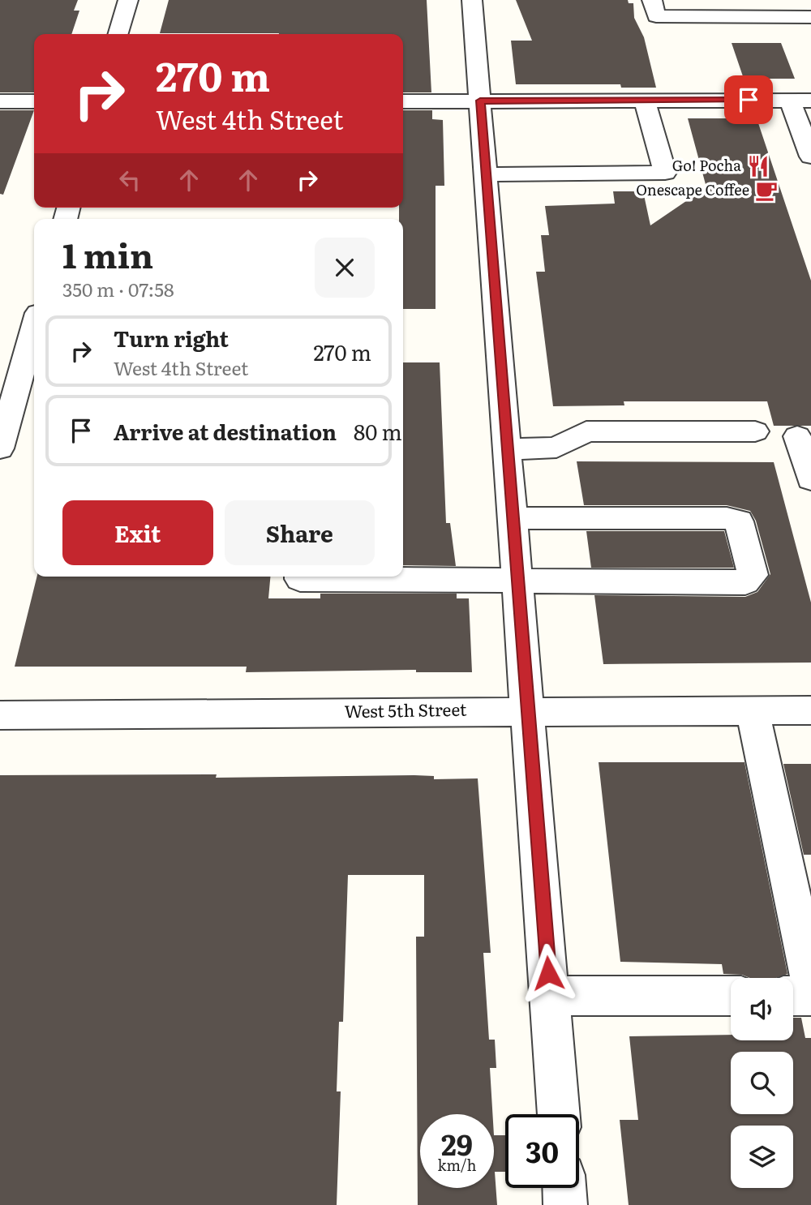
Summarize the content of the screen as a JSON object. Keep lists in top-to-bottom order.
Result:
{
  "streets": {
    "street": ["West 5th Street"]
  },
  "places": {
    "restaurant": ["Go! Pocha"],
    "cafe": ["Onescape Coffee"]
  },
  "page": {
    "turn": ["270 m", "West 4th Street"],
    "heading": ["1 min", "350 m · 07:58"],
    "list": [
      {
        "name": "Turn right",
        "note": "West 4th Street",
        "value": "270 m"
      },
      {
        "name": "Arrive at destination",
        "value": "80 m"
      }
    ],
    "buttons": ["Exit", "Share"],
    "speed": "29 km/h",
    "limit": "30"
  }
}
